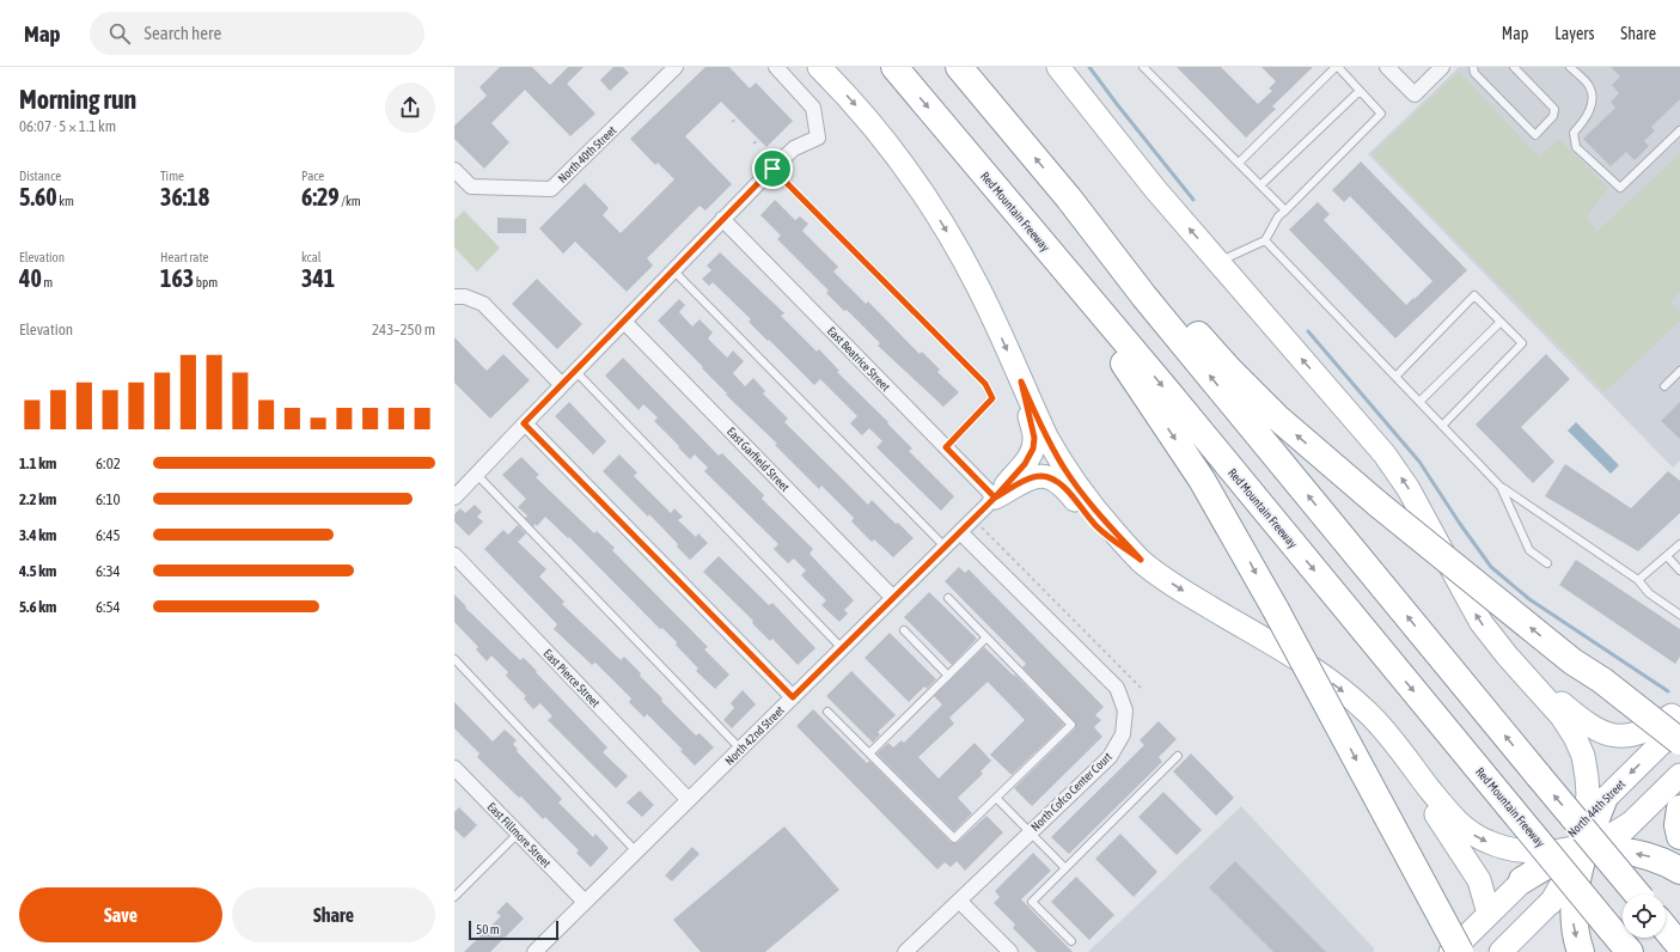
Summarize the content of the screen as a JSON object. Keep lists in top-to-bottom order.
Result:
{
  "streets": {
    "highway": ["Red Mountain Freeway"],
    "main road": ["North 44th Street"],
    "street": [
      "North 40th Street",
      "East Beatrice Street",
      "East Garfield Street",
      "East Pierce Street",
      "North 42nd Street",
      "North Cofco Center Court",
      "East Fillmore Street"
    ]
  },
  "crossings": [
    ["East Beatrice Street", "North 42nd Street"],
    ["East Garfield Street", "North 42nd Street"],
    ["East Pierce Street", "North 42nd Street"],
    ["North 42nd Street", "North Cofco Center Court"],
    ["North 42nd Street", "East Fillmore Street"]
  ],
  "scale_bar": "50 m",
  "page": {
    "header": "Map",
    "search": "Search here",
    "nav": ["Map", "Layers", "Share"],
    "heading": ["Morning run", "06:07 · 5 × 1.1 km"],
    "stats": [
      ["Distance", "5.60 km"],
      ["Time", "36:18"],
      ["Pace", "6:29 /km"],
      ["Elevation", "40 m"],
      ["Heart rate", "163 bpm"],
      ["kcal", "341"]
    ],
    "chart": ["Elevation", "243–250 m"],
    "list": [
      {
        "name": "1.1 km",
        "note": "6:02"
      },
      {
        "name": "2.2 km",
        "note": "6:10"
      },
      {
        "name": "3.4 km",
        "note": "6:45"
      },
      {
        "name": "4.5 km",
        "note": "6:34"
      },
      {
        "name": "5.6 km",
        "note": "6:54"
      }
    ],
    "buttons": ["Save", "Share"],
    "scale": "50 m"
  }
}
